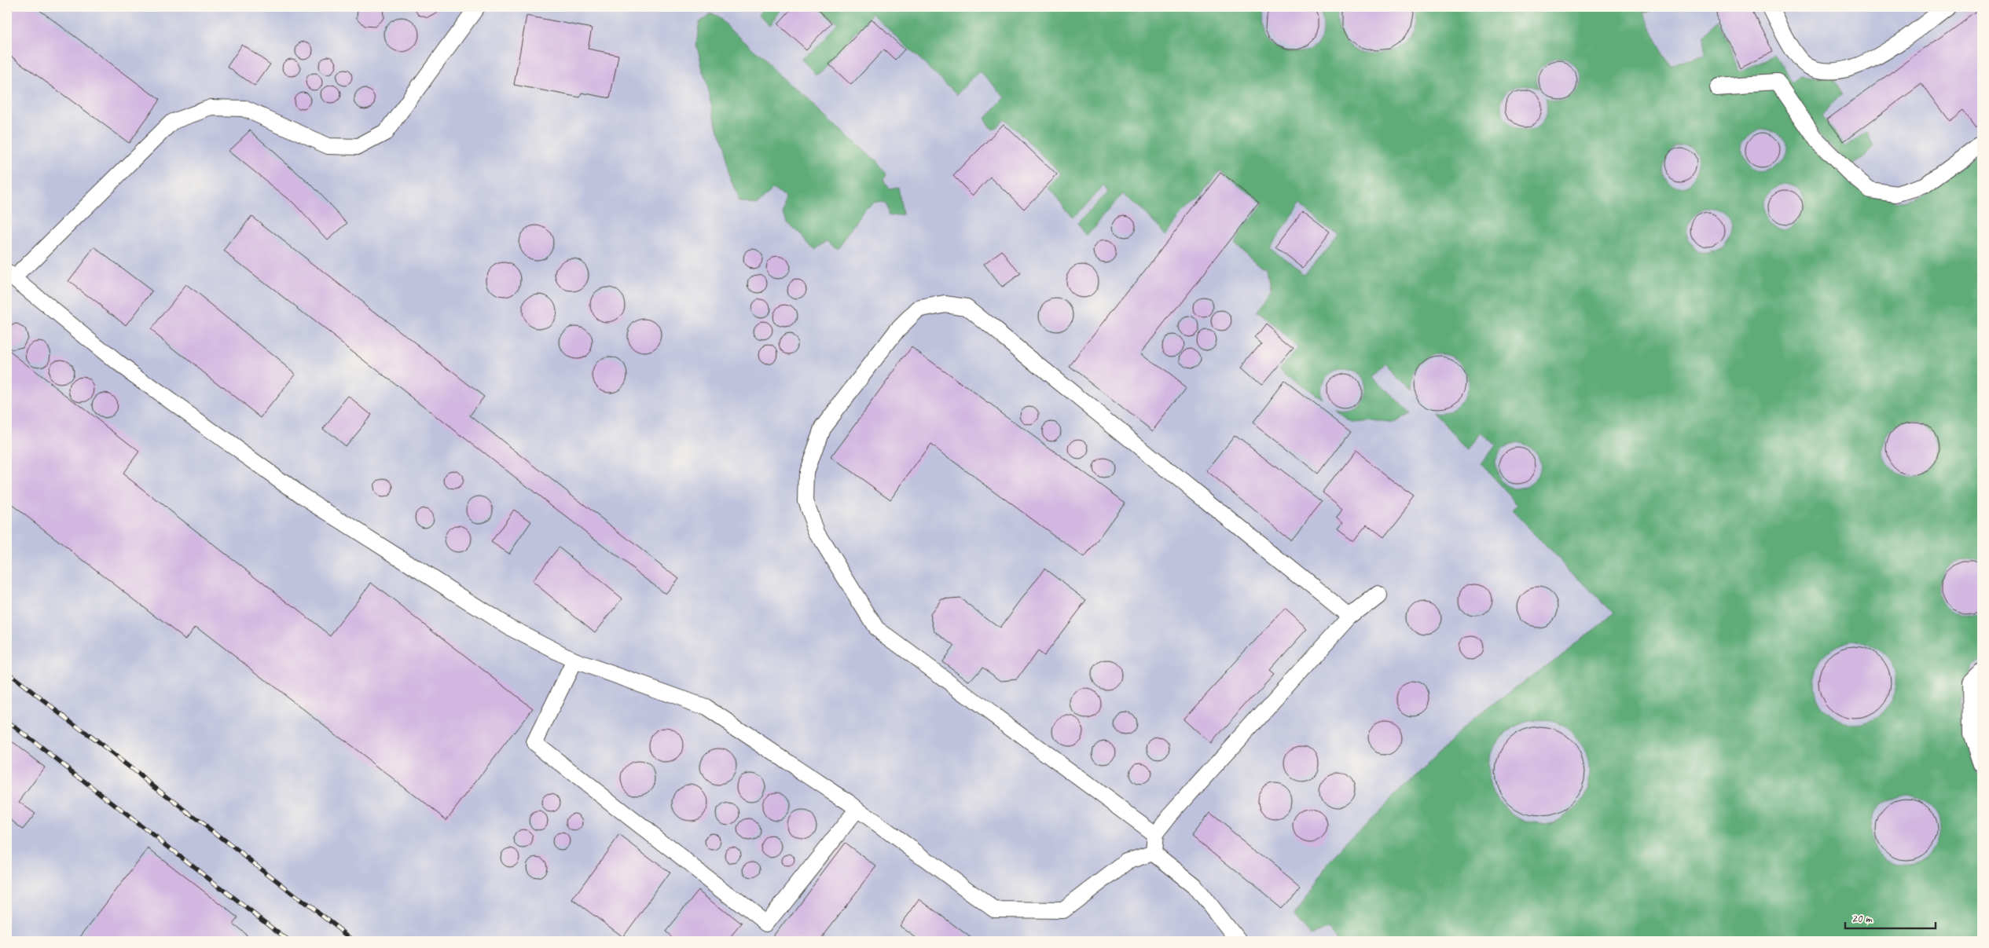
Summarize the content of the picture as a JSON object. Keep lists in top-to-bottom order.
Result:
{
  "scale_bar": "20 m"
}
